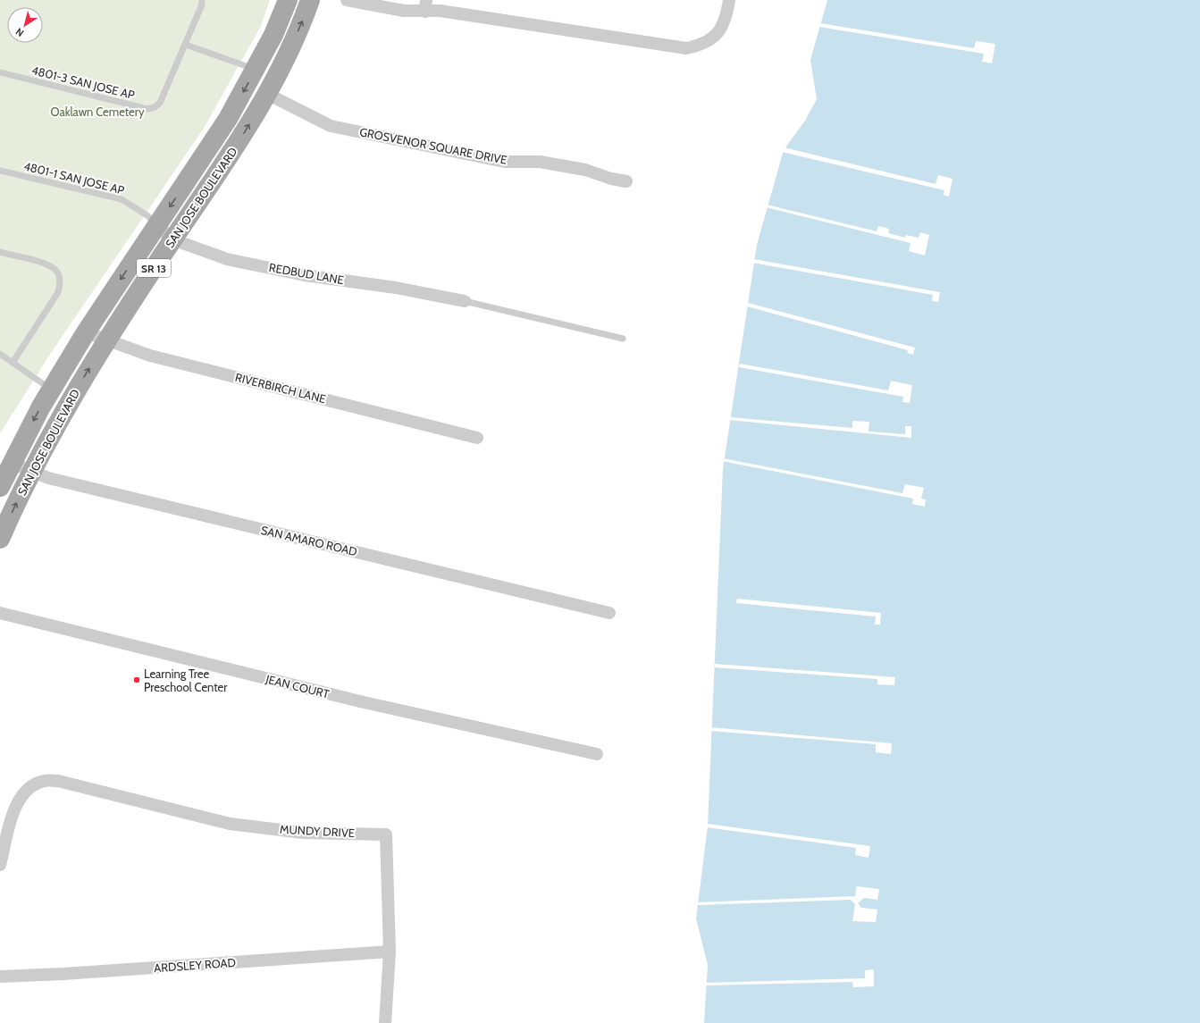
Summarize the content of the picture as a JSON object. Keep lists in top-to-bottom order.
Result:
{
  "streets": {
    "main road": ["SAN JOSE BOULEVARD", "SR 13"],
    "street": [
      "GROSVENOR SQUARE DRIVE",
      "REDBUD LANE",
      "RIVERBIRCH LANE",
      "SAN AMARO ROAD",
      "JEAN COURT",
      "MUNDY DRIVE",
      "ARDSLEY ROAD"
    ],
    "lane": ["4801-3 SAN JOSE AP", "4801-1 SAN JOSE AP"]
  },
  "crossings": [
    ["GROSVENOR SQUARE DRIVE", "SAN JOSE BOULEVARD"],
    ["4801-1 SAN JOSE AP", "SAN JOSE BOULEVARD"],
    ["4801-1 SAN JOSE AP", "REDBUD LANE"],
    ["SAN JOSE BOULEVARD", "REDBUD LANE"],
    ["SAN JOSE BOULEVARD", "RIVERBIRCH LANE"],
    ["SAN JOSE BOULEVARD", "SAN AMARO ROAD"],
    ["MUNDY DRIVE", "ARDSLEY ROAD"]
  ],
  "parks": ["Oaklawn Cemetery"],
  "places": ["Learning Tree Preschool Center"],
  "north": "bottom left"
}
